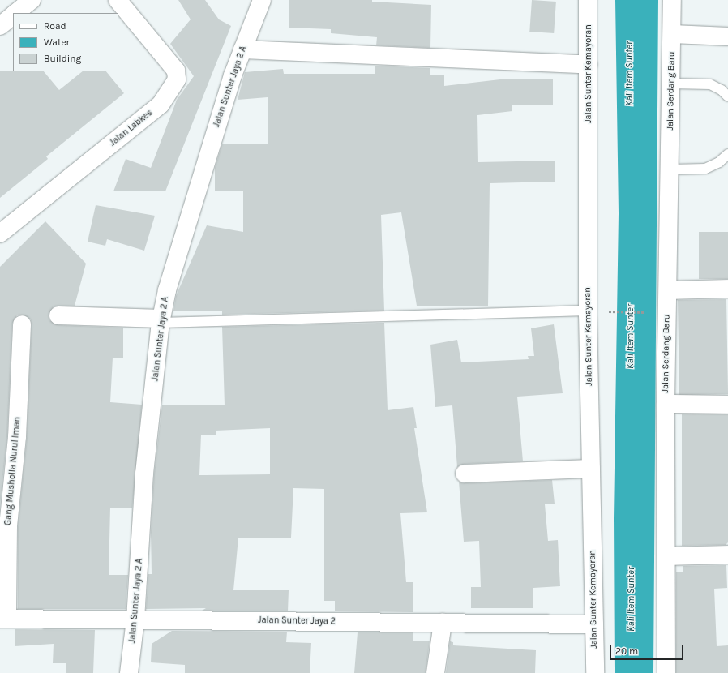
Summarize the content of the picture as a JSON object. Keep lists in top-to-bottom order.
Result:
{
  "streets": {
    "street": [
      "Jalan Sunter Kemayoran",
      "Jalan Sunter Jaya 2 A",
      "Jalan Serdang Baru",
      "Jalan Labkes",
      "Gang Musholla Nurul Iman",
      "Jalan Sunter Jaya 2"
    ]
  },
  "crossings": [
    ["Jalan Sunter Kemayoran", "Jalan Sunter Jaya 2"],
    ["Jalan Sunter Jaya 2 A", "Jalan Sunter Jaya 2"],
    ["Gang Musholla Nurul Iman", "Jalan Sunter Jaya 2"]
  ],
  "water": ["Kali Item Sunter"],
  "legend": ["Road", "Water", "Building"],
  "scale_bar": "20 m"
}
